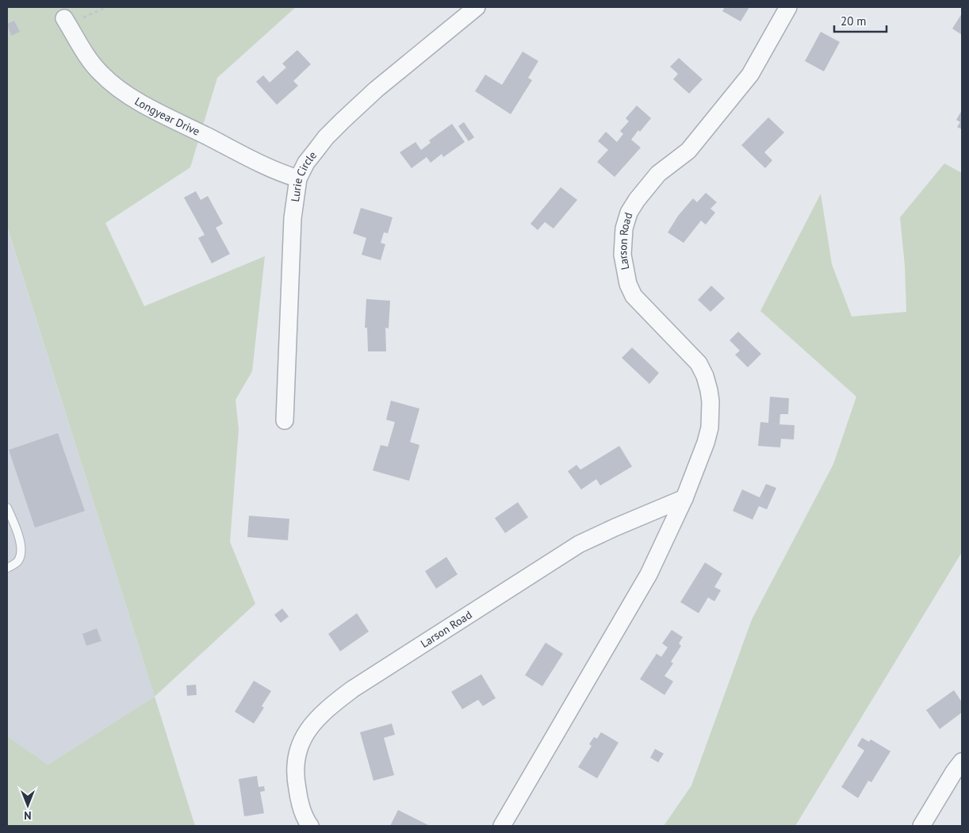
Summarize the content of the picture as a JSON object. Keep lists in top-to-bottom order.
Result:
{
  "streets": {
    "street": ["Longyear Drive", "Lurie Circle", "Larson Road"]
  },
  "crossings": [
    ["Longyear Drive", "Lurie Circle"]
  ],
  "scale_bar": "20 m",
  "north": "bottom"
}
